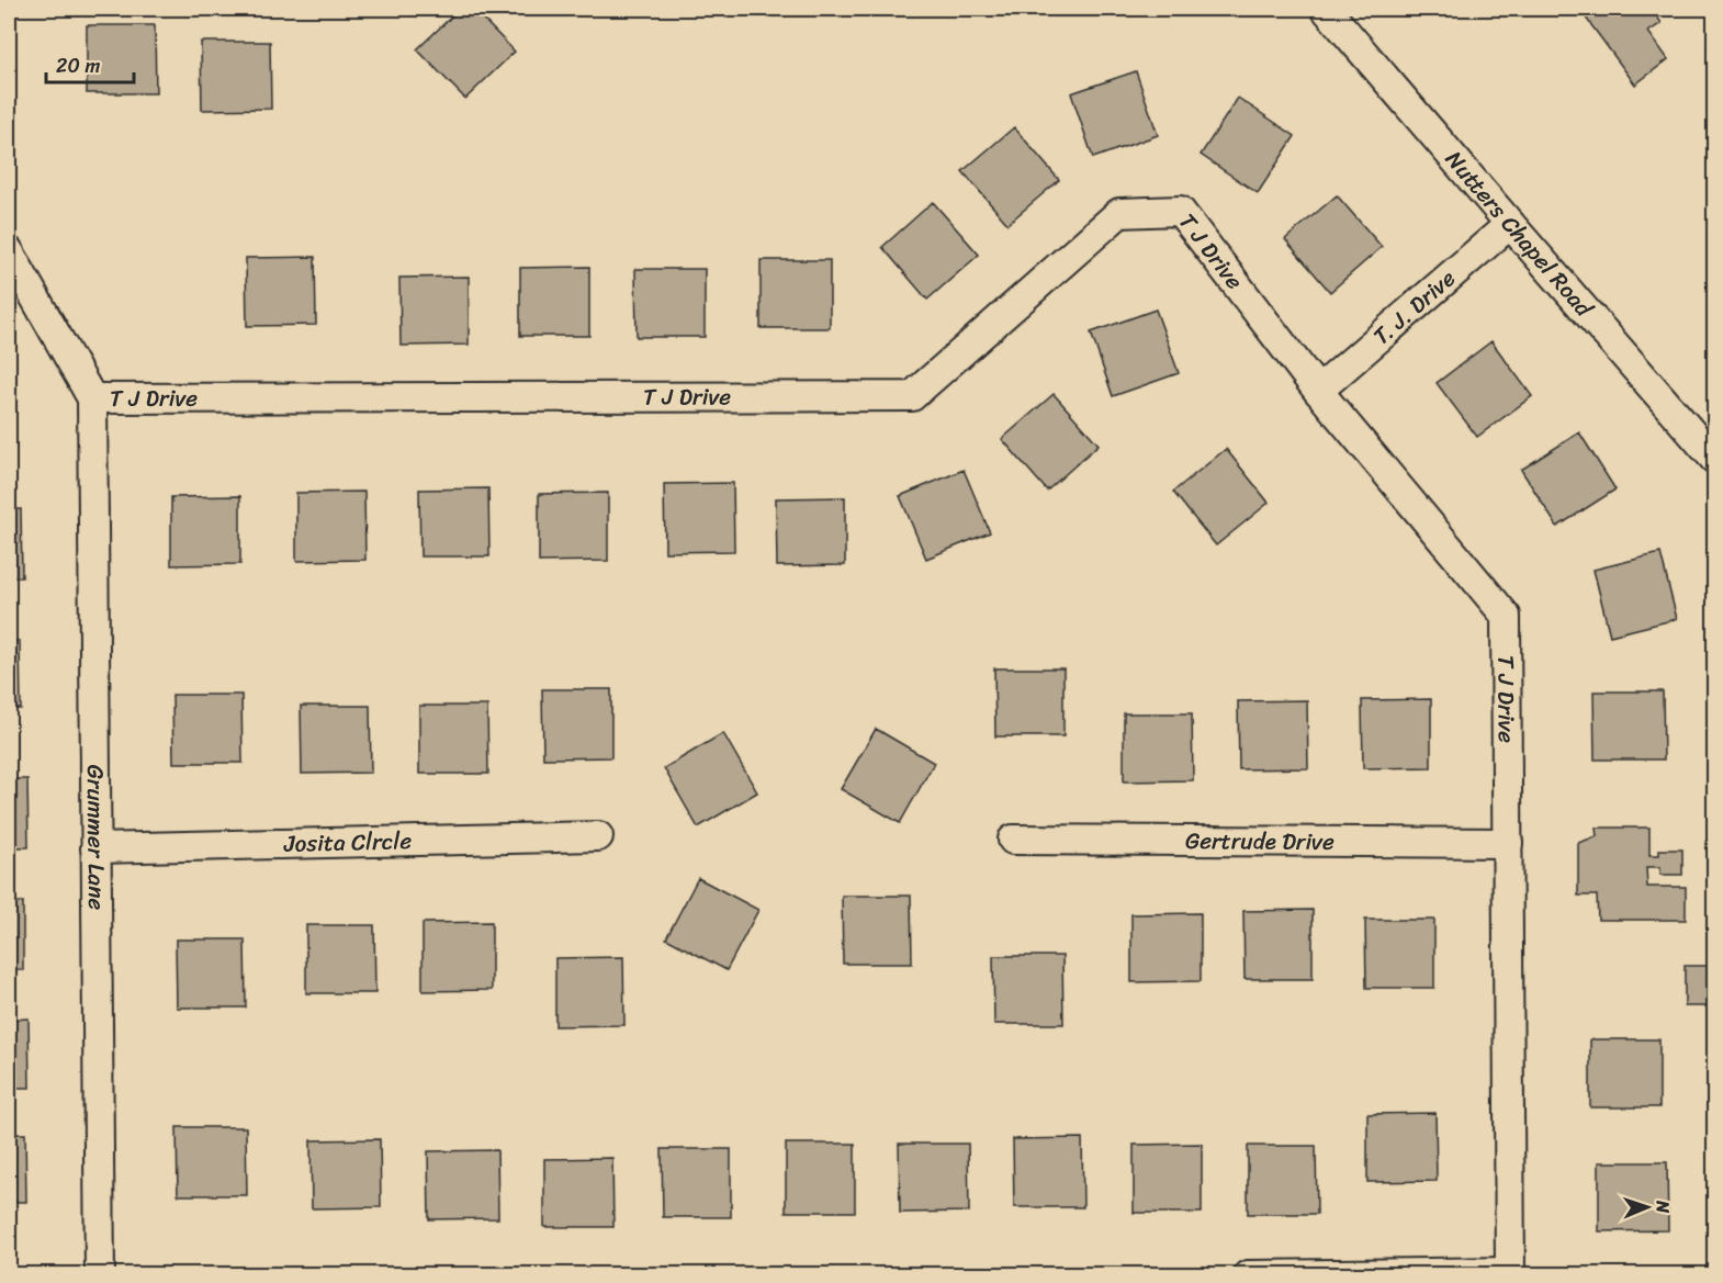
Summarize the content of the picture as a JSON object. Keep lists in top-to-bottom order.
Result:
{
  "streets": {
    "street": [
      "Nutters Chapel Road",
      "T J Drive",
      "T. J. Drive",
      "Grummer Lane",
      "Gertrude Drive",
      "Josita Clrcle"
    ]
  },
  "crossings": [
    ["Nutters Chapel Road", "T. J. Drive"],
    ["T J Drive", "T. J. Drive"],
    ["T J Drive", "Grummer Lane"],
    ["T J Drive", "Gertrude Drive"],
    ["Grummer Lane", "Josita Clrcle"]
  ],
  "scale_bar": "20 m",
  "north": "right"
}
